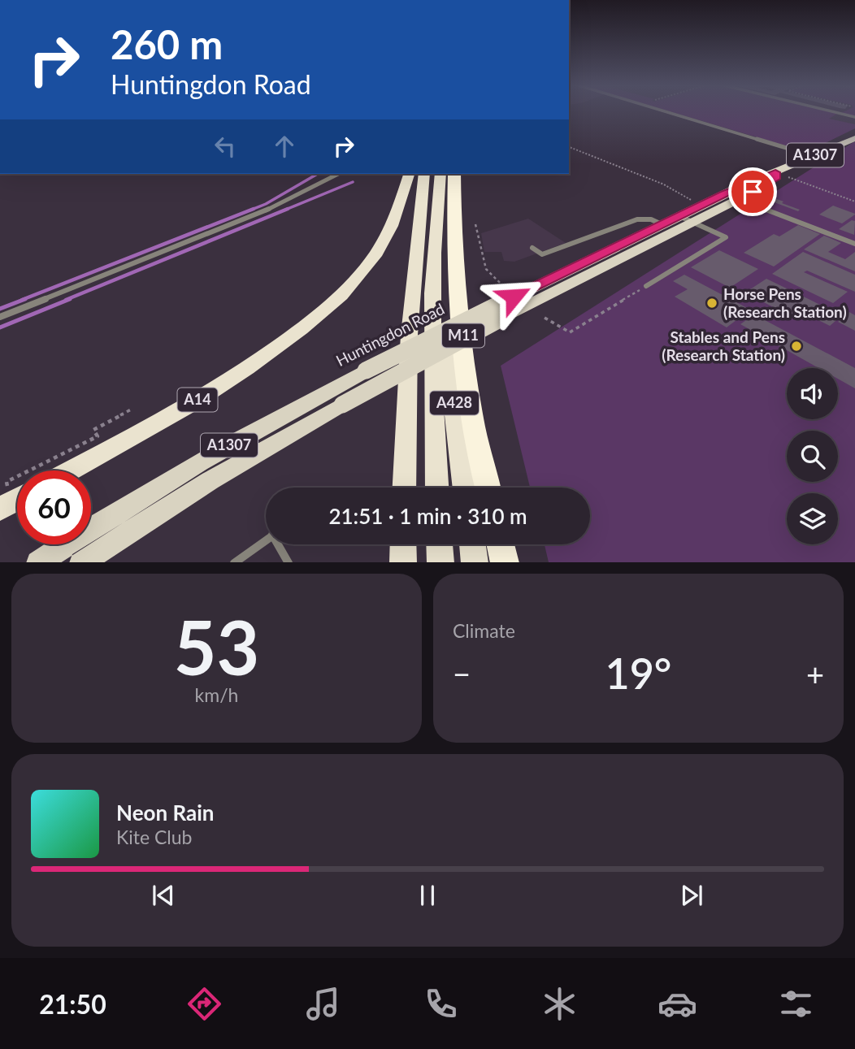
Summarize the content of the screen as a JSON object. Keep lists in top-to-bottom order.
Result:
{
  "streets": {
    "highway": ["M11", "A14", "A428"],
    "main road": ["A1307", "Huntingdon Road"]
  },
  "places": ["Horse Pens (Research Station)", "Stables and Pens (Research Station)"],
  "page": {
    "turn": ["260 m", "Huntingdon Road"],
    "limit": "60",
    "trip": "21:51 · 1 min · 310 m",
    "tile": [
      ["53", "km/h"],
      "Climate"
    ],
    "heat": ["−", "19°", "+"],
    "song": ["Neon Rain", "Kite Club"],
    "tabs": "21:50"
  }
}
